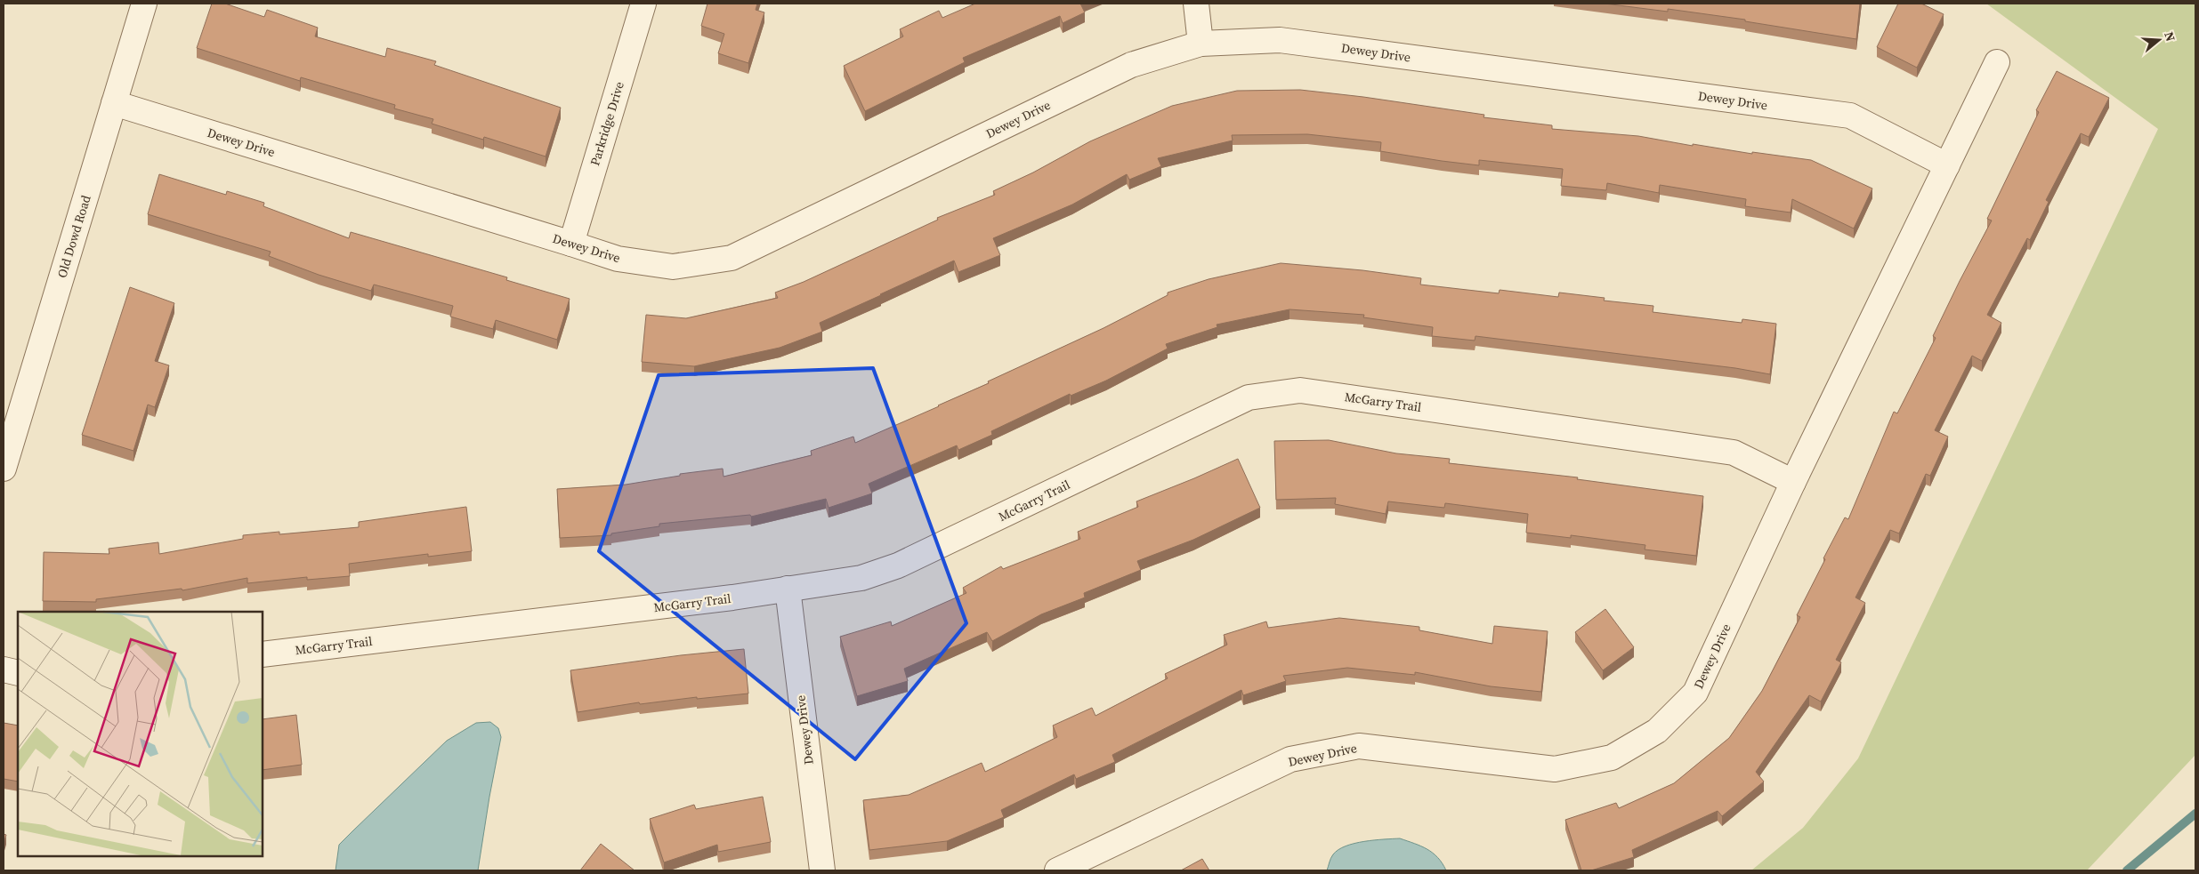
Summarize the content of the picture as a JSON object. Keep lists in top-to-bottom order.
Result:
{
  "streets": {
    "street": [
      "Dewey Drive",
      "Parkridge Drive",
      "Old Dowd Road",
      "McGarry Trail"
    ]
  },
  "crossings": [
    ["Dewey Drive", "Parkridge Drive"],
    ["Dewey Drive", "Old Dowd Road"],
    ["Dewey Drive", "McGarry Trail"]
  ],
  "north": "right"
}
